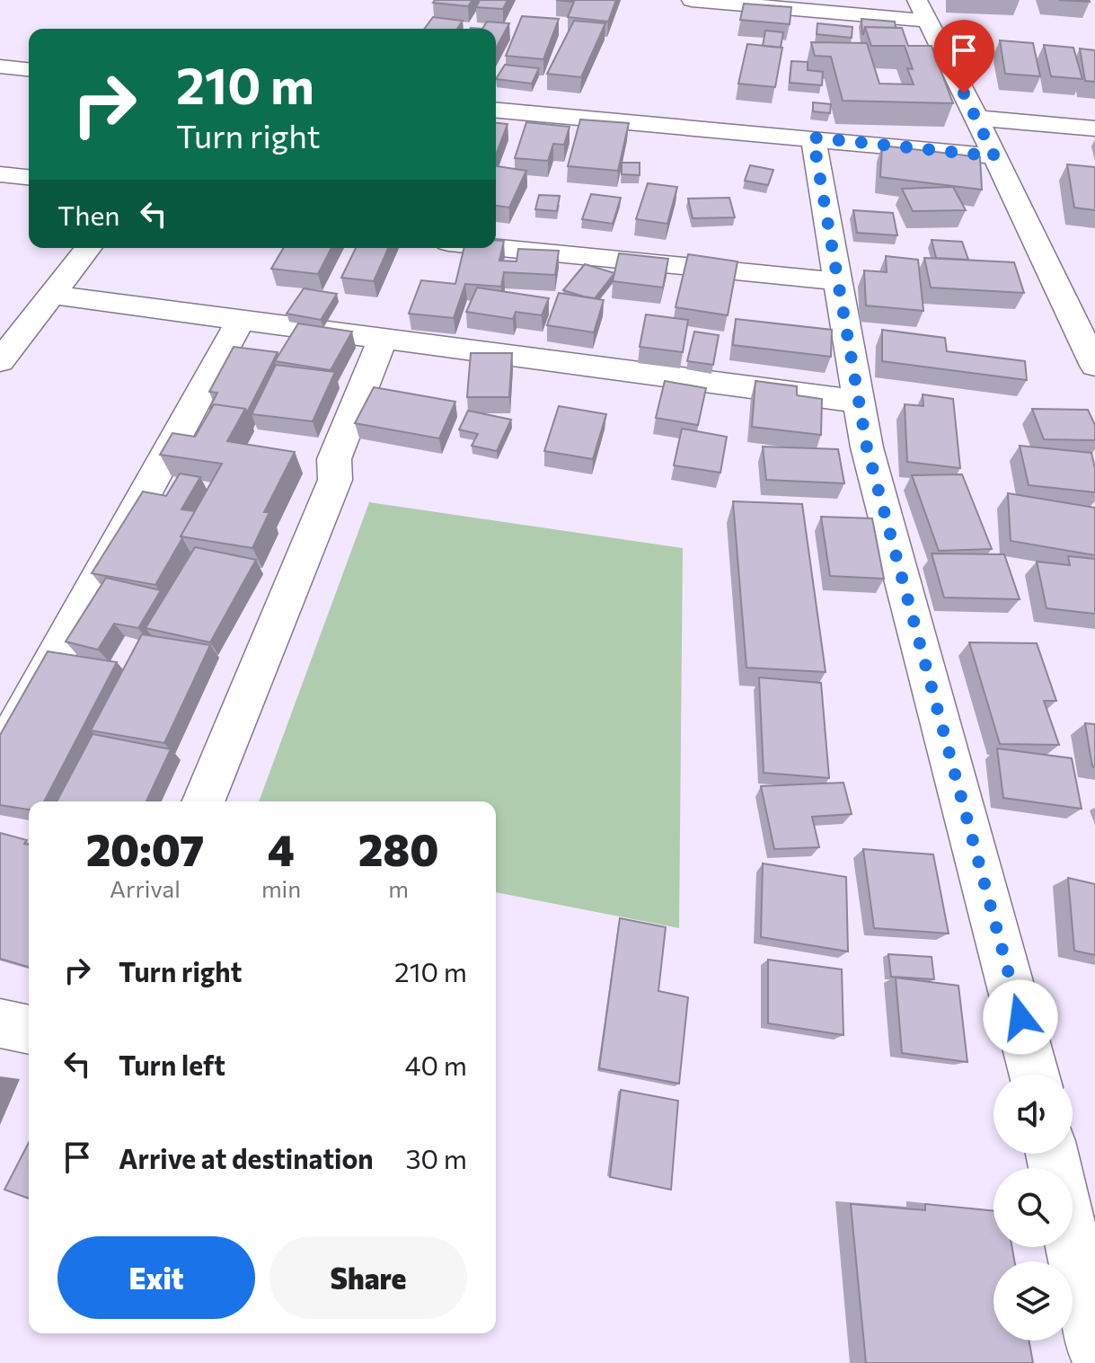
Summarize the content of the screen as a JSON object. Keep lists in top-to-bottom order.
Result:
{
  "page": {
    "turn": ["210 m", "Turn right"],
    "then": "Then",
    "eta": [
      "20:07",
      "Arrival",
      "4",
      "min",
      "280",
      "m"
    ],
    "list": [
      {
        "name": "Turn right",
        "value": "210 m"
      },
      {
        "name": "Turn left",
        "value": "40 m"
      },
      {
        "name": "Arrive at destination",
        "value": "30 m"
      }
    ],
    "buttons": ["Exit", "Share"]
  }
}
